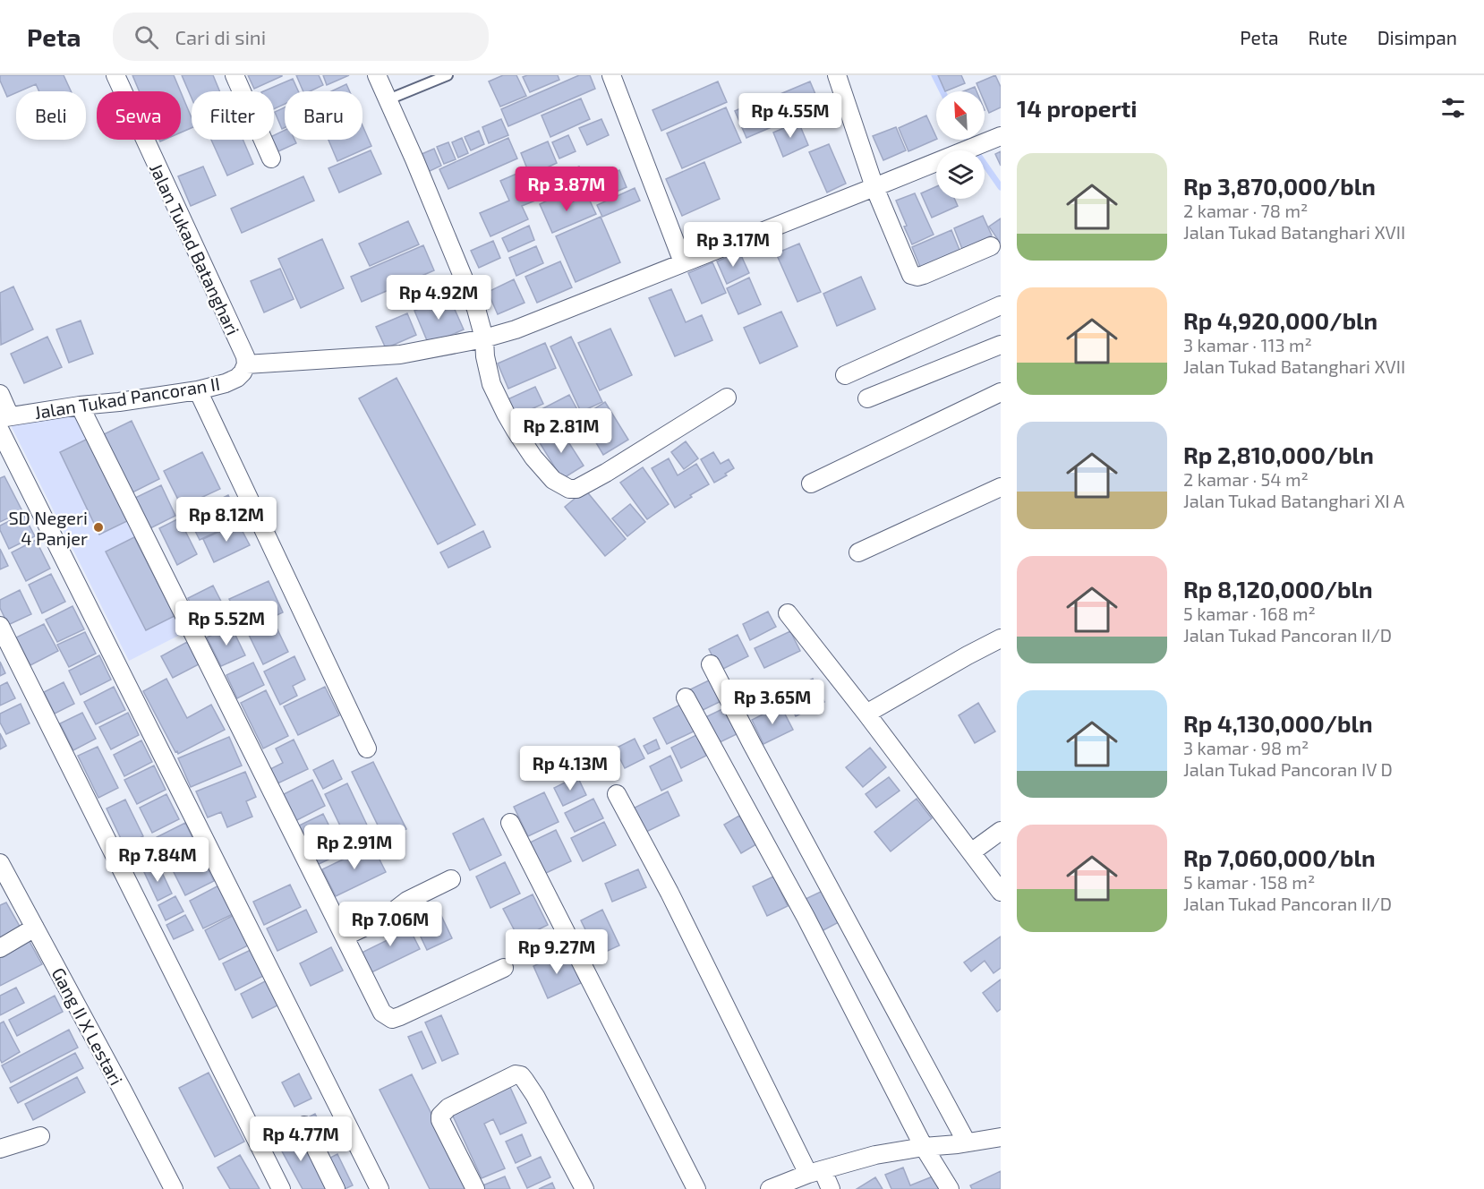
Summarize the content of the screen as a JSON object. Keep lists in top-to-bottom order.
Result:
{
  "streets": {
    "street": ["Jalan Tukad Batanghari", "Jalan Tukad Pancoran II", "Gang II X Lestari"]
  },
  "crossings": [
    ["Jalan Tukad Batanghari", "Jalan Tukad Pancoran II"]
  ],
  "places": ["SD Negeri 4 Panjer"],
  "north": "top left",
  "page": {
    "header": "Peta",
    "search": "Cari di sini",
    "nav": ["Peta", "Rute", "Disimpan"],
    "heading": "14 properti",
    "chip": [
      "Beli",
      "Sewa",
      "Filter",
      "Baru"
    ],
    "price": [
      "Rp 4.55M",
      "Rp 3.87M",
      "Rp 3.17M",
      "Rp 4.92M",
      "Rp 2.81M",
      "Rp 8.12M",
      "Rp 5.52M",
      "Rp 3.65M",
      "Rp 4.13M",
      "Rp 2.91M",
      "Rp 7.84M",
      "Rp 7.06M",
      "Rp 9.27M",
      "Rp 4.77M"
    ],
    "list": [
      {
        "name": "Rp 3,870,000/bln",
        "note": "2 kamar · 78 m² · Jalan Tukad Batanghari XVII"
      },
      {
        "name": "Rp 4,920,000/bln",
        "note": "3 kamar · 113 m² · Jalan Tukad Batanghari XVII"
      },
      {
        "name": "Rp 2,810,000/bln",
        "note": "2 kamar · 54 m² · Jalan Tukad Batanghari XI A"
      },
      {
        "name": "Rp 8,120,000/bln",
        "note": "5 kamar · 168 m² · Jalan Tukad Pancoran II/D"
      },
      {
        "name": "Rp 4,130,000/bln",
        "note": "3 kamar · 98 m² · Jalan Tukad Pancoran IV D"
      },
      {
        "name": "Rp 7,060,000/bln",
        "note": "5 kamar · 158 m² · Jalan Tukad Pancoran II/D"
      }
    ]
  }
}
